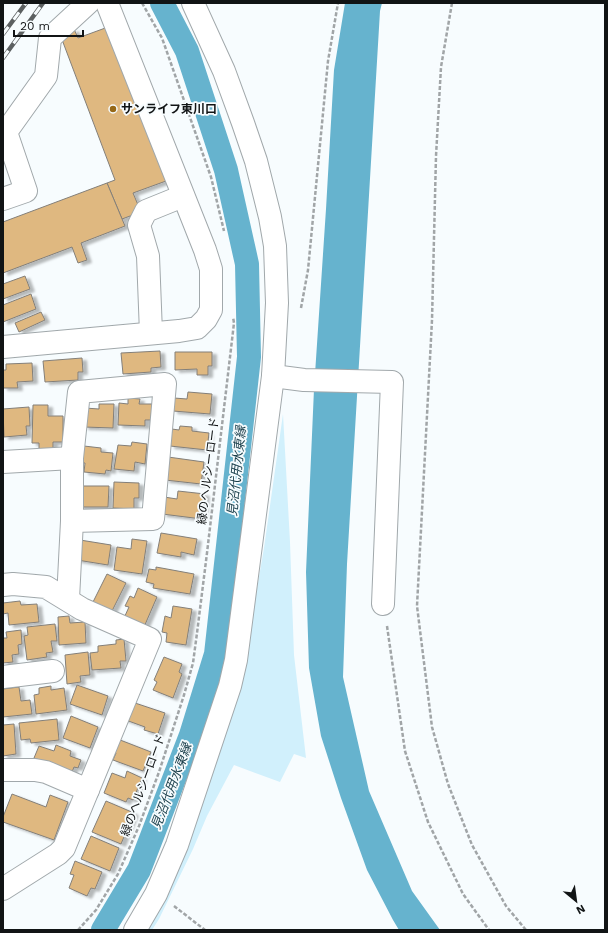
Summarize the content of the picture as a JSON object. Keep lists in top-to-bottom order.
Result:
{
  "streets": {
    "path": ["緑のヘルシーロード"]
  },
  "water": ["見沼代用水東縁"],
  "places": ["サンライフ東川口"],
  "scale_bar": "20 m",
  "north": "bottom right"
}
